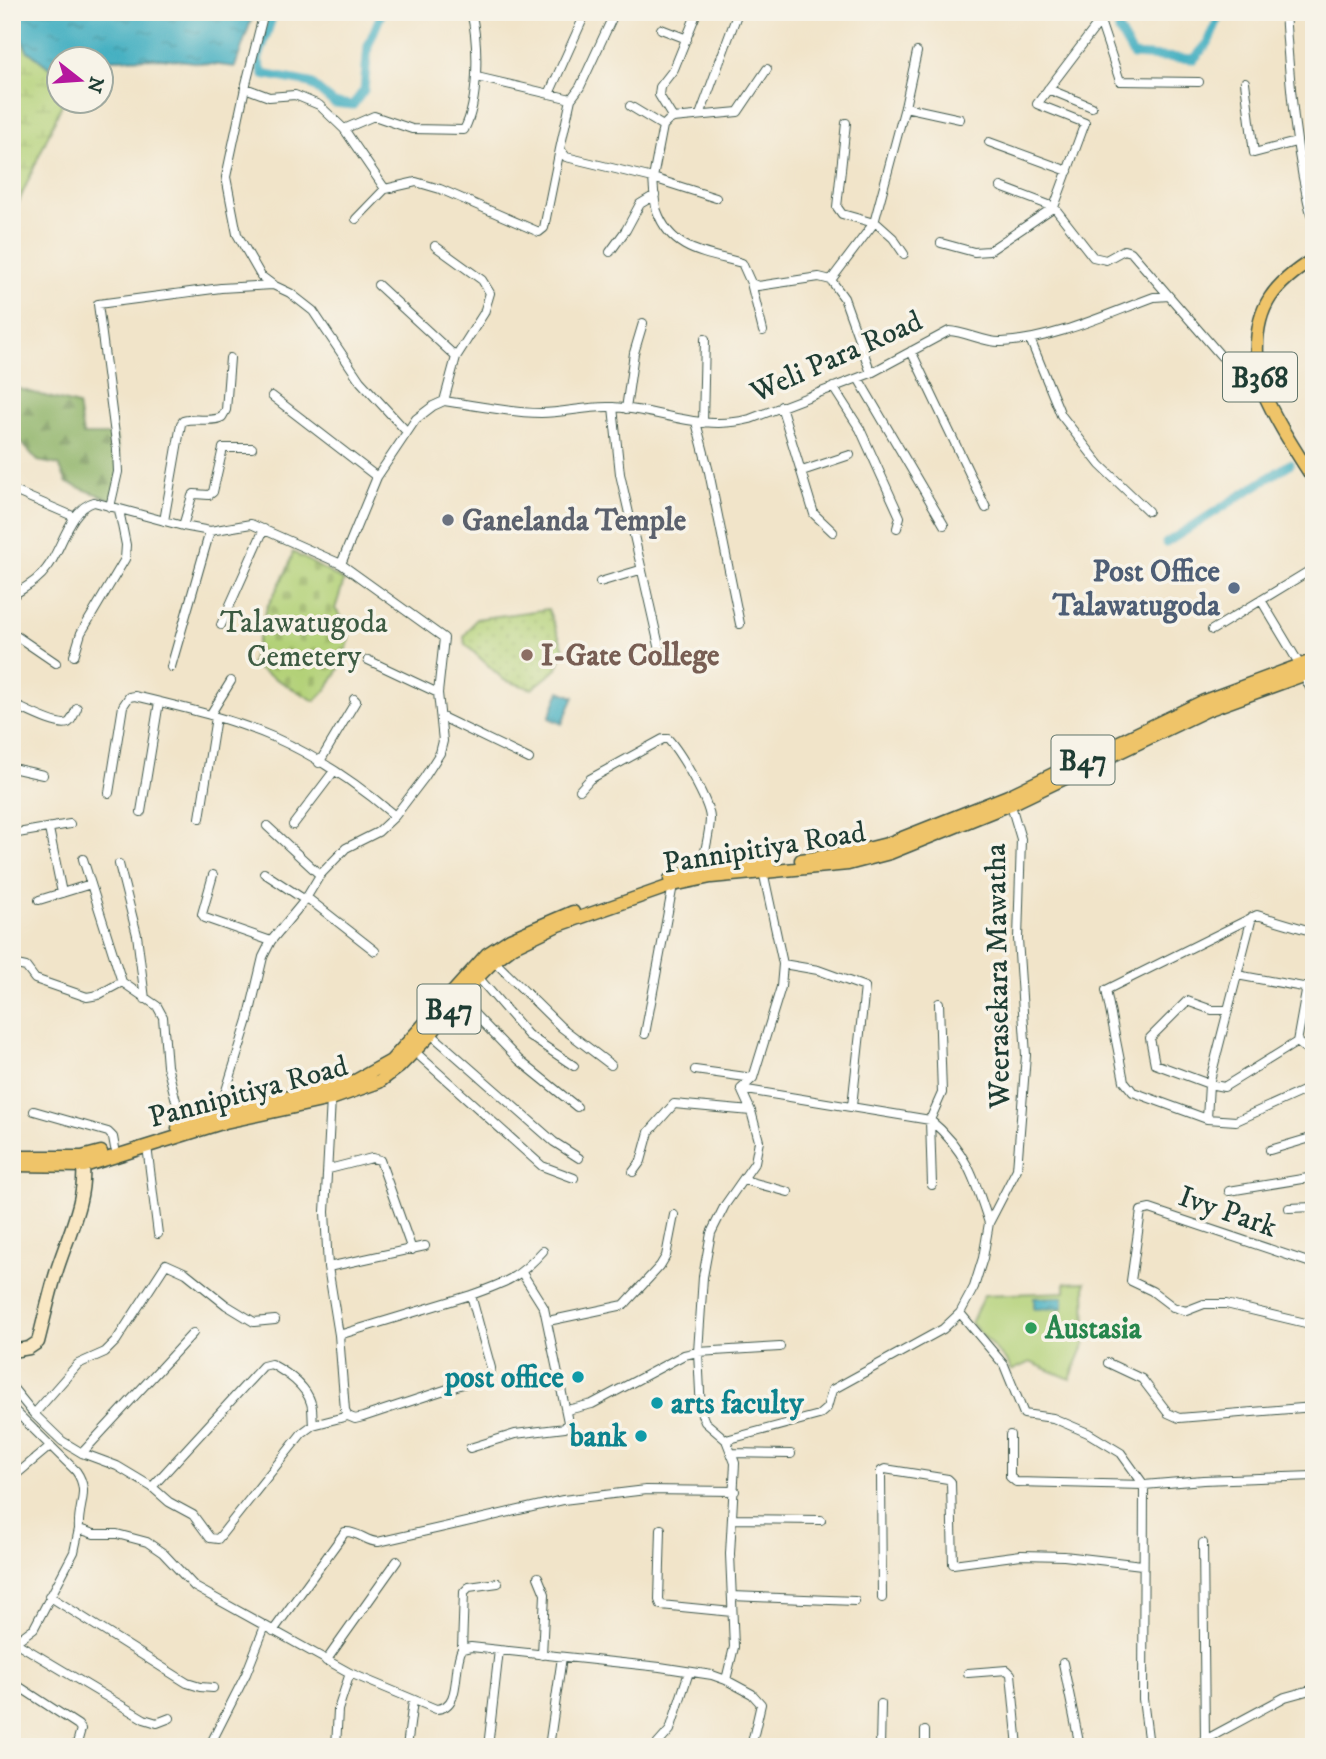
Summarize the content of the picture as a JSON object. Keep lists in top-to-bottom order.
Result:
{
  "streets": {
    "main road": ["B368", "B47", "Pannipitiya Road"],
    "street": ["Weli Para Road", "Weerasekara Mawatha", "Ivy Park"]
  },
  "crossings": [
    ["Pannipitiya Road", "Weerasekara Mawatha"]
  ],
  "parks": ["Talawatugoda Cemetery"],
  "places": [
    "Ganelanda Temple",
    "Post Office Talawatugoda",
    "I-Gate College",
    "Austasia",
    "post office",
    "arts faculty",
    "bank"
  ],
  "north": "right"
}
